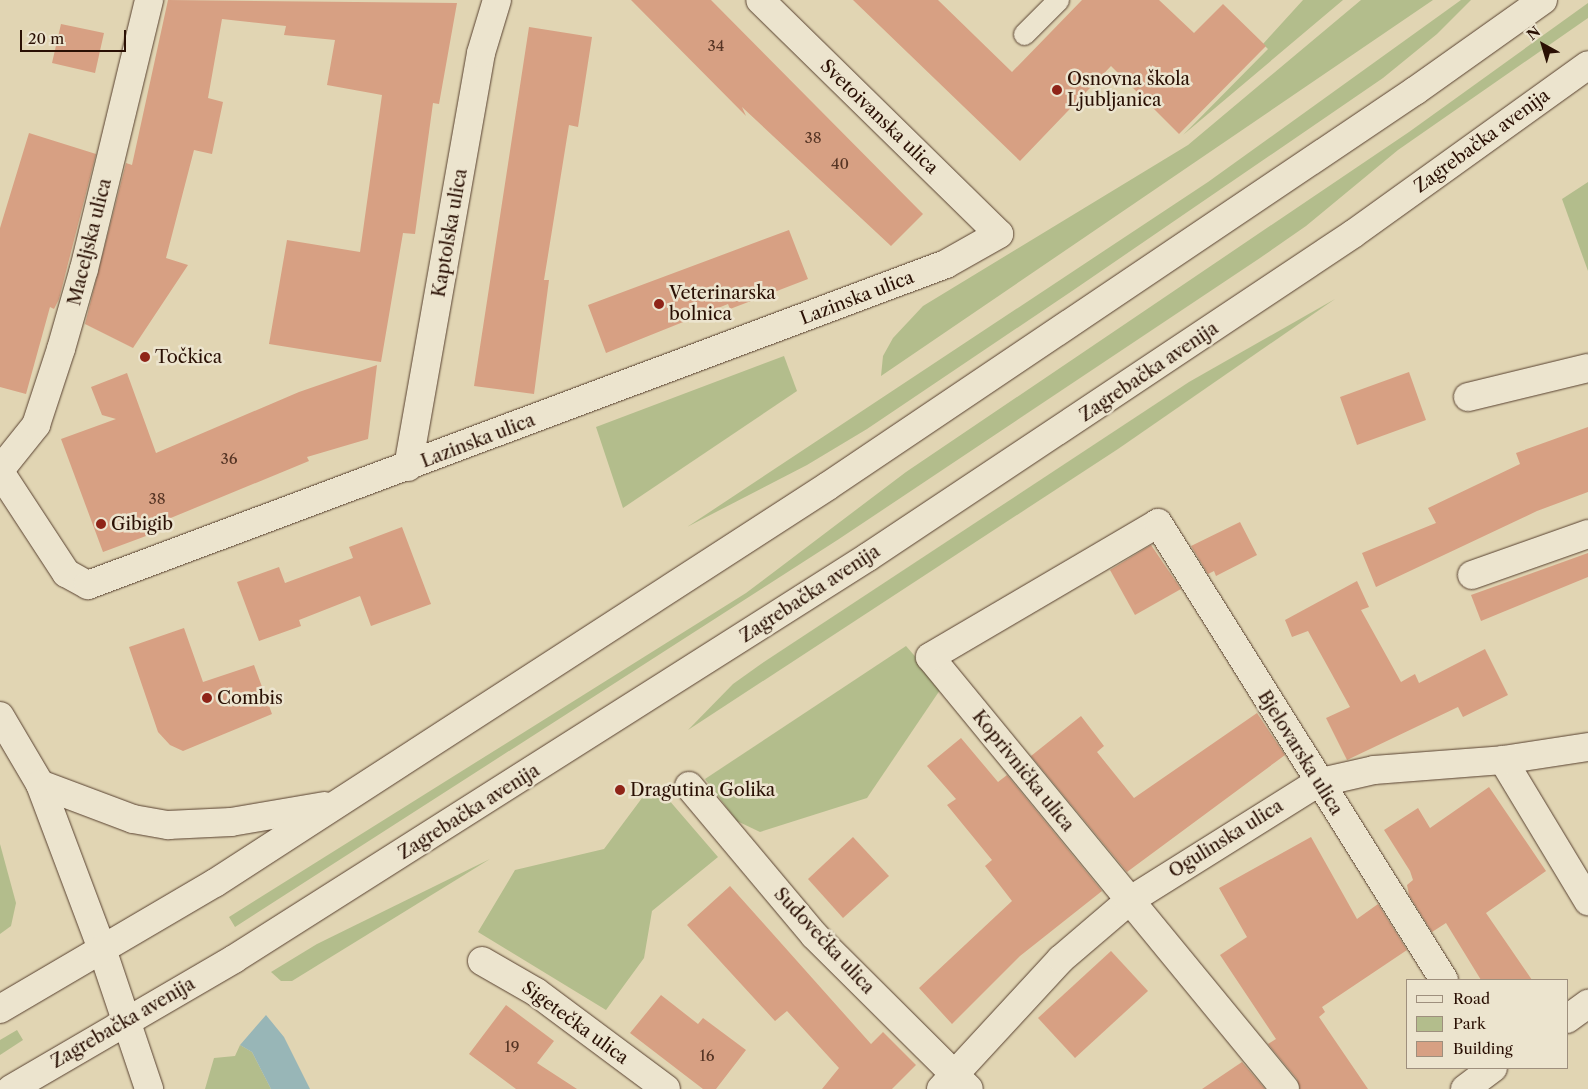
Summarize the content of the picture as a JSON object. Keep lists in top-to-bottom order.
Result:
{
  "streets": {
    "street": [
      "Svetoivanska ulica",
      "Zagrebačka avenija",
      "Kaptolska ulica",
      "Maceljska ulica",
      "Lazinska ulica",
      "Bjelovarska ulica",
      "Koprivnička ulica",
      "Ogulinska ulica",
      "Sudovečka ulica",
      "Sigetečka ulica"
    ]
  },
  "crossings": [
    ["Svetoivanska ulica", "Lazinska ulica"],
    ["Kaptolska ulica", "Lazinska ulica"],
    ["Maceljska ulica", "Lazinska ulica"],
    ["Bjelovarska ulica", "Koprivnička ulica"],
    ["Bjelovarska ulica", "Ogulinska ulica"],
    ["Koprivnička ulica", "Ogulinska ulica"],
    ["Ogulinska ulica", "Sudovečka ulica"]
  ],
  "places": [
    "Osnovna škola Ljubljanica",
    "Veterinarska bolnica",
    "Točkica",
    "Gibigib",
    "Combis",
    "Dragutina Golika"
  ],
  "house_numbers": [
    "34",
    "38",
    "40",
    "36",
    "38",
    "19",
    "16"
  ],
  "legend": ["Road", "Park", "Building"],
  "scale_bar": "20 m",
  "north": "top left"
}
